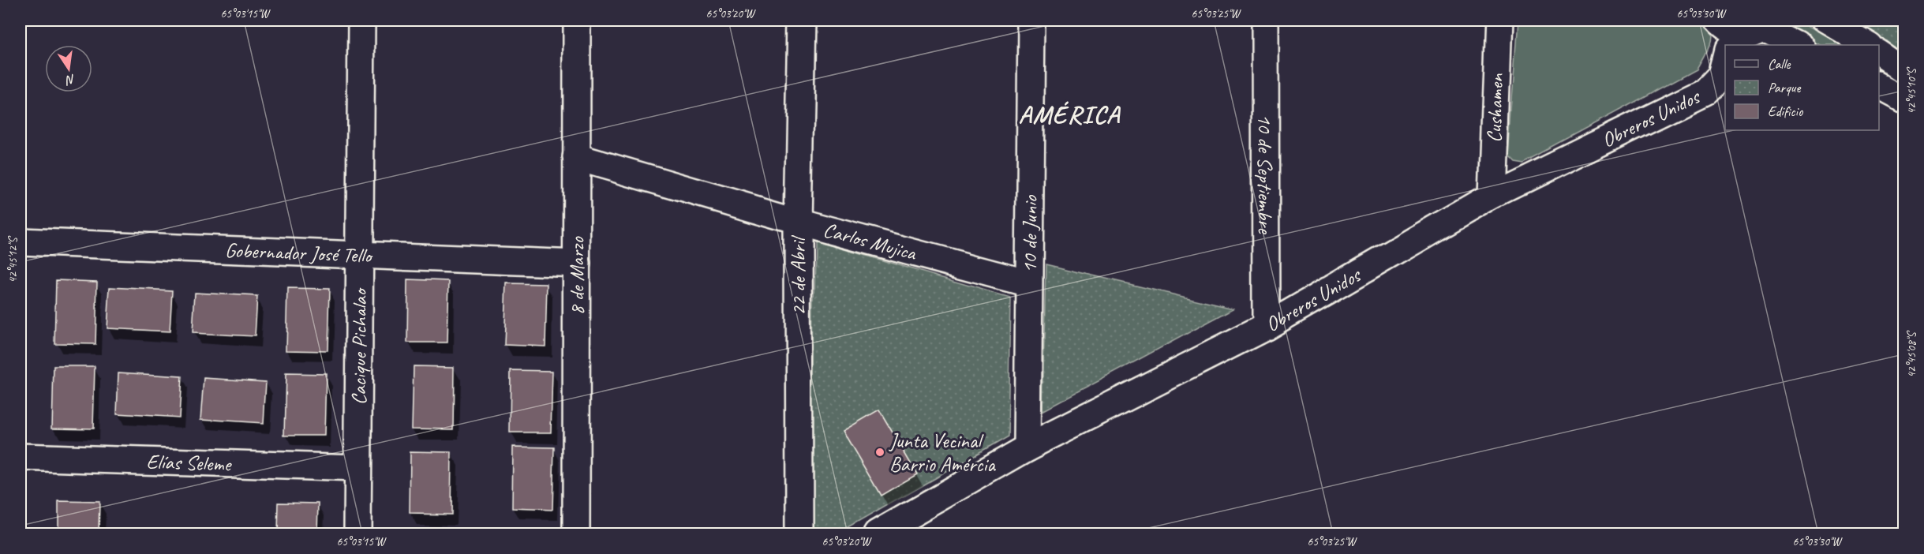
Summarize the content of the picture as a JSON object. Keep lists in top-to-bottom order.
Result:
{
  "streets": {
    "street": [
      "Cushamen",
      "Obreros Unidos",
      "10 de Septiembre",
      "10 de Junio",
      "Carlos Mujica",
      "Gobernador José Tello",
      "8 de Marzo",
      "22 de Abril",
      "Cacique Pichalao",
      "Elías Seleme"
    ]
  },
  "crossings": [
    ["Cushamen", "Obreros Unidos"],
    ["Obreros Unidos", "10 de Septiembre"],
    ["Obreros Unidos", "10 de Junio"],
    ["10 de Junio", "Carlos Mujica"],
    ["Carlos Mujica", "8 de Marzo"],
    ["Carlos Mujica", "22 de Abril"],
    ["Gobernador José Tello", "8 de Marzo"],
    ["Gobernador José Tello", "Cacique Pichalao"],
    ["Cacique Pichalao", "Elías Seleme"]
  ],
  "districts": ["AMÉRICA"],
  "places": ["Junta Vecinal Barrio Amércia"],
  "legend": ["Calle", "Parque", "Edificio"],
  "north": "bottom",
  "coordinates": [
    "65°03'15\"W",
    "65°03'20\"W",
    "65°03'25\"W",
    "65°03'30\"W",
    "42°45'10\"S",
    "42°45'12\"S",
    "42°45'08\"S"
  ]
}
